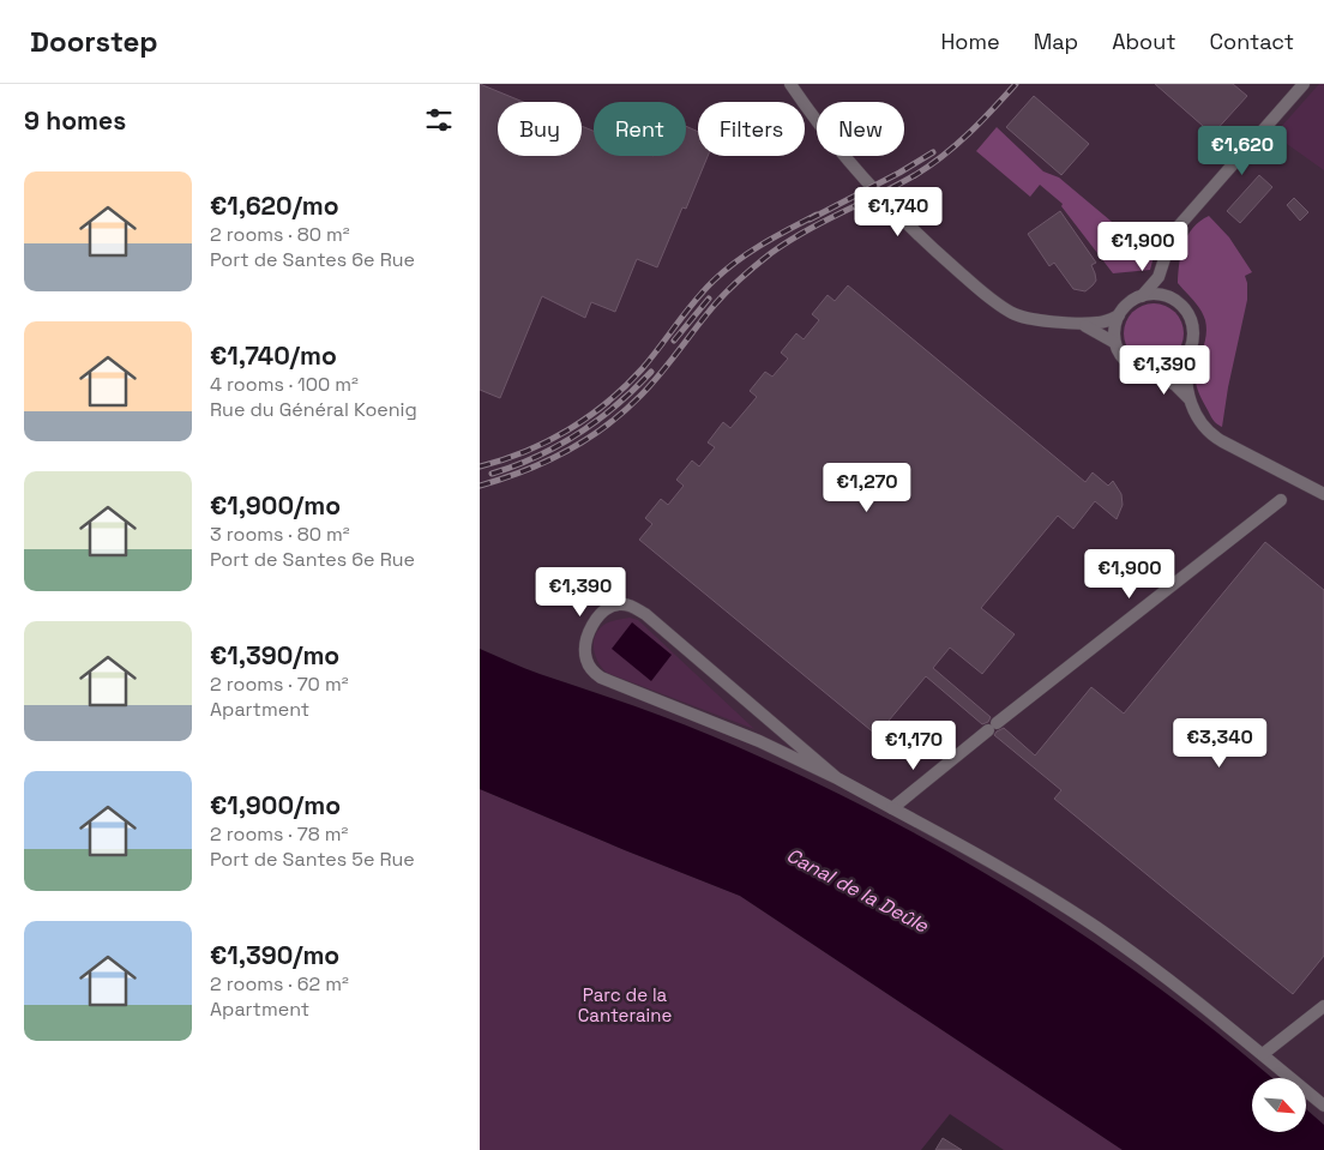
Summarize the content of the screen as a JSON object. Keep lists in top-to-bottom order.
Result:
{
  "water": ["Canal de la Deûle"],
  "parks": ["Parc de la Canteraine"],
  "north": "bottom right",
  "page": {
    "header": "Doorstep",
    "nav": [
      "Home",
      "Map",
      "About",
      "Contact"
    ],
    "heading": "9 homes",
    "chip": [
      "Buy",
      "Rent",
      "Filters",
      "New"
    ],
    "price": [
      "€1,620",
      "€1,740",
      "€1,900",
      "€1,390",
      "€1,270",
      "€1,900",
      "€1,390",
      "€3,340",
      "€1,170"
    ],
    "list": [
      {
        "name": "€1,620/mo",
        "note": "2 rooms · 80 m² · Port de Santes 6e Rue"
      },
      {
        "name": "€1,740/mo",
        "note": "4 rooms · 100 m² · Rue du Général Koenig"
      },
      {
        "name": "€1,900/mo",
        "note": "3 rooms · 80 m² · Port de Santes 6e Rue"
      },
      {
        "name": "€1,390/mo",
        "note": "2 rooms · 70 m² · Apartment"
      },
      {
        "name": "€1,900/mo",
        "note": "2 rooms · 78 m² · Port de Santes 5e Rue"
      },
      {
        "name": "€1,390/mo",
        "note": "2 rooms · 62 m² · Apartment"
      }
    ]
  }
}
